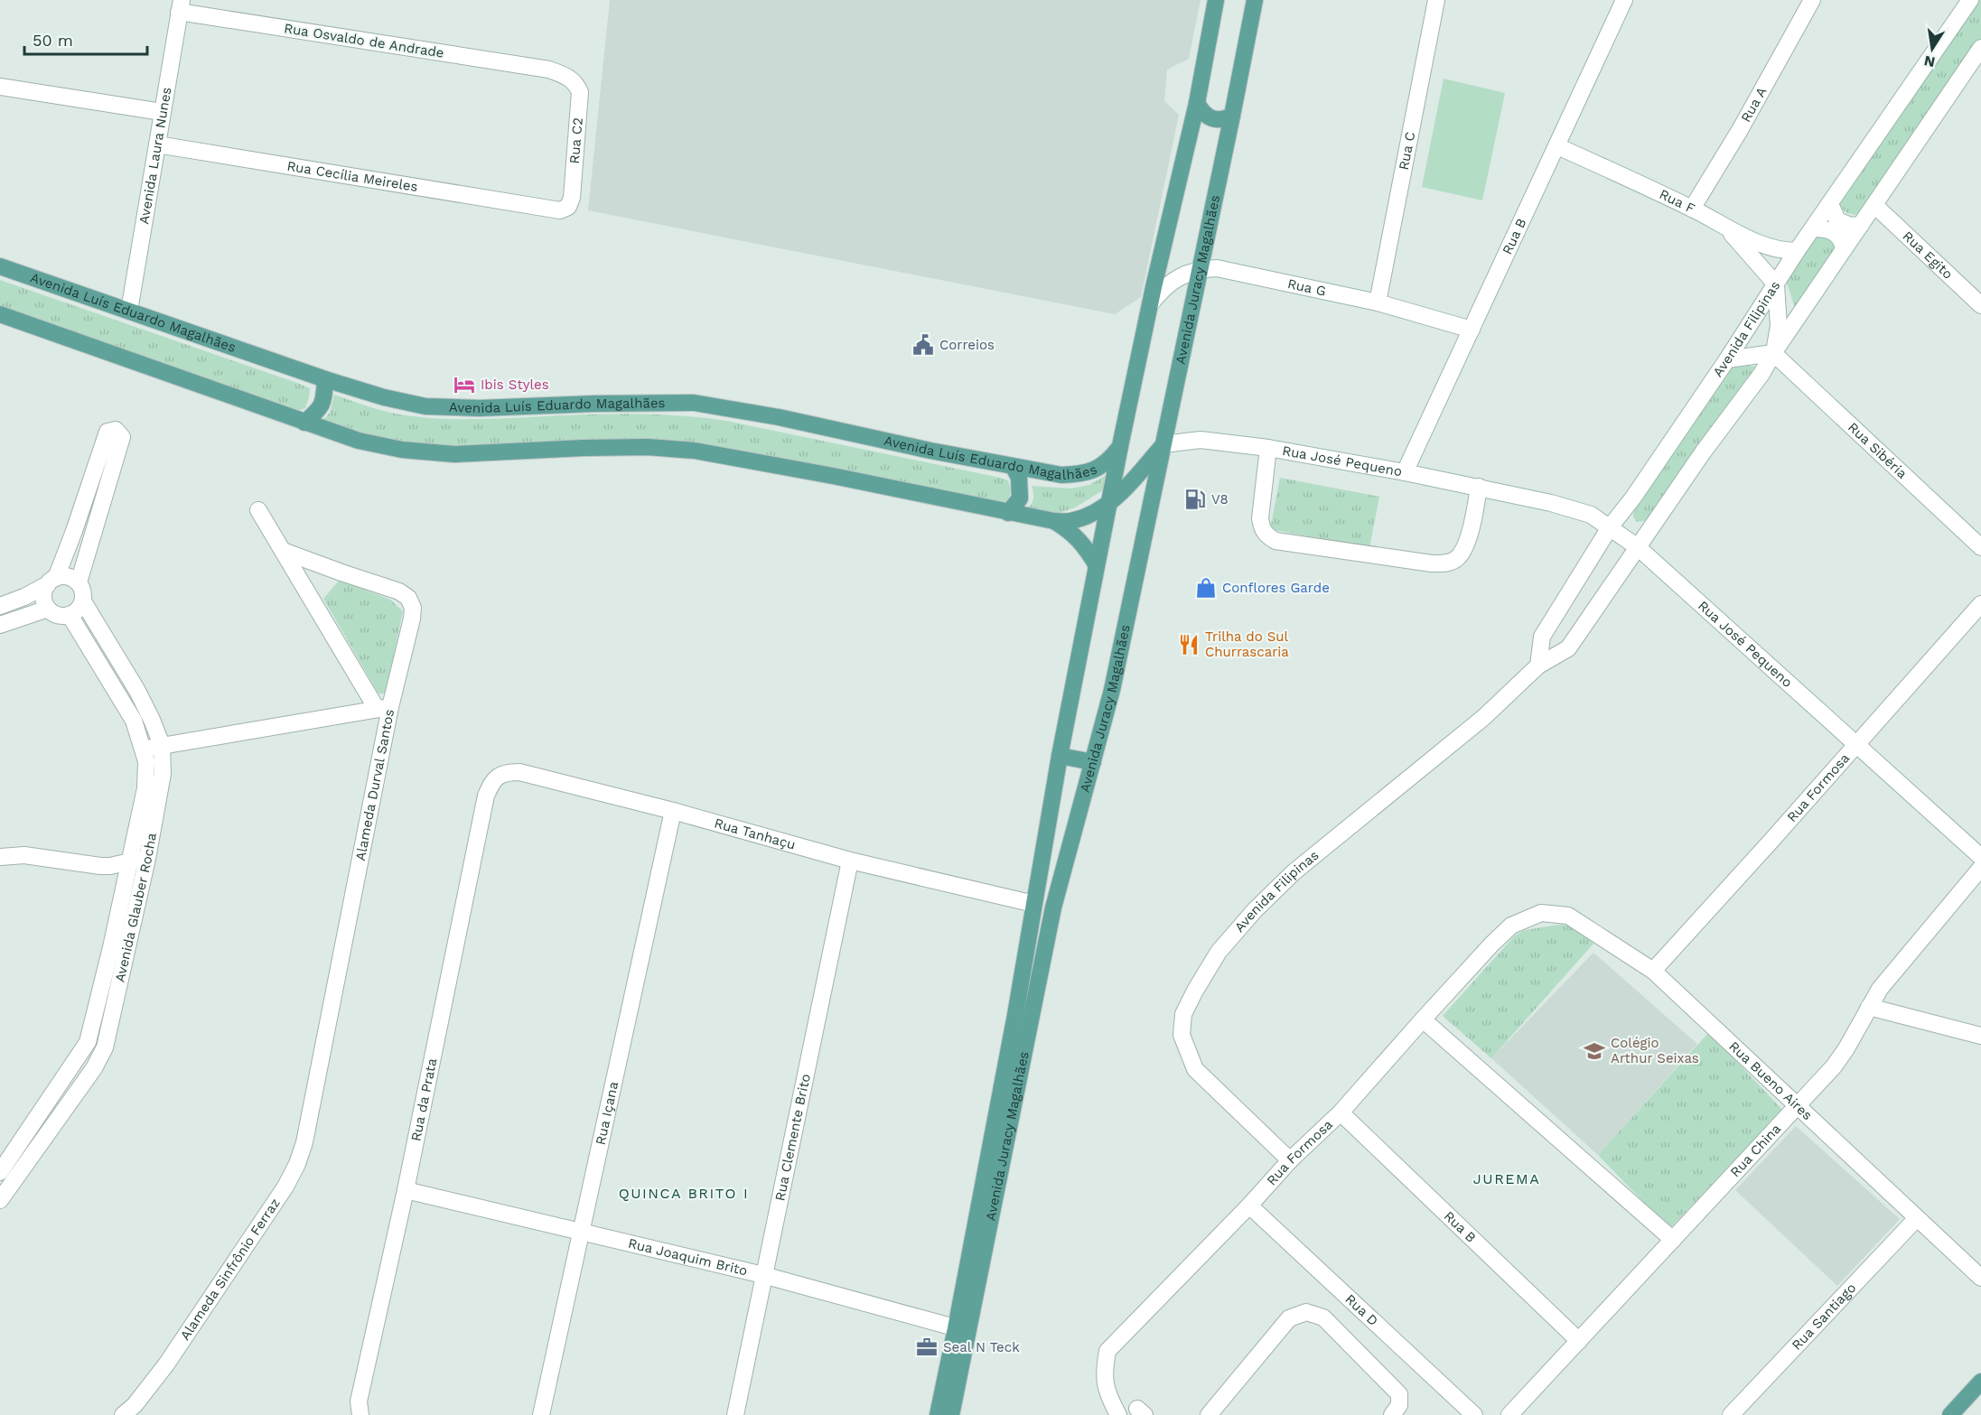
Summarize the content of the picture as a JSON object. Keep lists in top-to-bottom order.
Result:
{
  "streets": {
    "main road": ["Avenida Juracy Magalhães", "Avenida Luís Eduardo Magalhães"],
    "street": [
      "Rua Osvaldo de Andrade",
      "Rua A",
      "Rua C2",
      "Rua C",
      "Avenida Laura Nunes",
      "Rua Cecília Meireles",
      "Rua F",
      "Rua B",
      "Rua Egito",
      "Rua G",
      "Avenida Filipinas",
      "Rua Sibéria",
      "Rua José Pequeno",
      "Alameda Durval Santos",
      "Rua Formosa",
      "Rua Tanhaçu",
      "Avenida Glauber Rocha",
      "Rua Bueno Aires",
      "Rua da Prata",
      "Rua Içana",
      "Rua Clemente Brito",
      "Rua China",
      "Rua Joaquim Brito",
      "Alameda Sinfrônio Ferraz",
      "Rua D",
      "Rua Santiago"
    ]
  },
  "crossings": [
    ["Rua Osvaldo de Andrade", "Rua C2"],
    ["Rua Osvaldo de Andrade", "Avenida Laura Nunes"],
    ["Rua A", "Rua F"],
    ["Rua C2", "Rua Cecília Meireles"],
    ["Rua C", "Rua G"],
    ["Avenida Laura Nunes", "Rua Cecília Meireles"],
    ["Avenida Laura Nunes", "Avenida Luís Eduardo Magalhães"],
    ["Rua F", "Rua B"],
    ["Rua F", "Avenida Filipinas"],
    ["Rua B", "Rua G"],
    ["Rua B", "Rua José Pequeno"],
    ["Rua B", "Rua Formosa"],
    ["Rua B", "Rua China"],
    ["Rua Egito", "Avenida Filipinas"],
    ["Avenida Juracy Magalhães", "Rua G"],
    ["Avenida Juracy Magalhães", "Avenida Luís Eduardo Magalhães"],
    ["Avenida Juracy Magalhães", "Rua José Pequeno"],
    ["Avenida Juracy Magalhães", "Rua Tanhaçu"],
    ["Avenida Juracy Magalhães", "Rua Joaquim Brito"],
    ["Avenida Filipinas", "Rua Sibéria"],
    ["Avenida Filipinas", "Rua José Pequeno"],
    ["Avenida Filipinas", "Rua Formosa"],
    ["Rua José Pequeno", "Rua Formosa"],
    ["Alameda Durval Santos", "Avenida Glauber Rocha"],
    ["Alameda Durval Santos", "Alameda Sinfrônio Ferraz"],
    ["Rua Formosa", "Rua Bueno Aires"],
    ["Rua Formosa", "Rua D"],
    ["Rua Tanhaçu", "Rua da Prata"],
    ["Rua Tanhaçu", "Rua Içana"],
    ["Rua Tanhaçu", "Rua Clemente Brito"],
    ["Rua Bueno Aires", "Rua China"],
    ["Rua Bueno Aires", "Rua Santiago"],
    ["Rua da Prata", "Rua Joaquim Brito"],
    ["Rua Içana", "Rua Joaquim Brito"],
    ["Rua Clemente Brito", "Rua Joaquim Brito"]
  ],
  "districts": ["JUREMA", "QUINCA BRITO I"],
  "places": {
    "public building": ["Correios"],
    "hotel": ["Ibis Styles"],
    "fuel station": ["V8"],
    "shop": ["Conflores Garde"],
    "restaurant": ["Trilha do Sul Churrascaria"],
    "school or university": ["Colégio Arthur Seixas"],
    "office": ["Seal N Teck"]
  },
  "scale_bar": "50 m",
  "north": "bottom"
}
